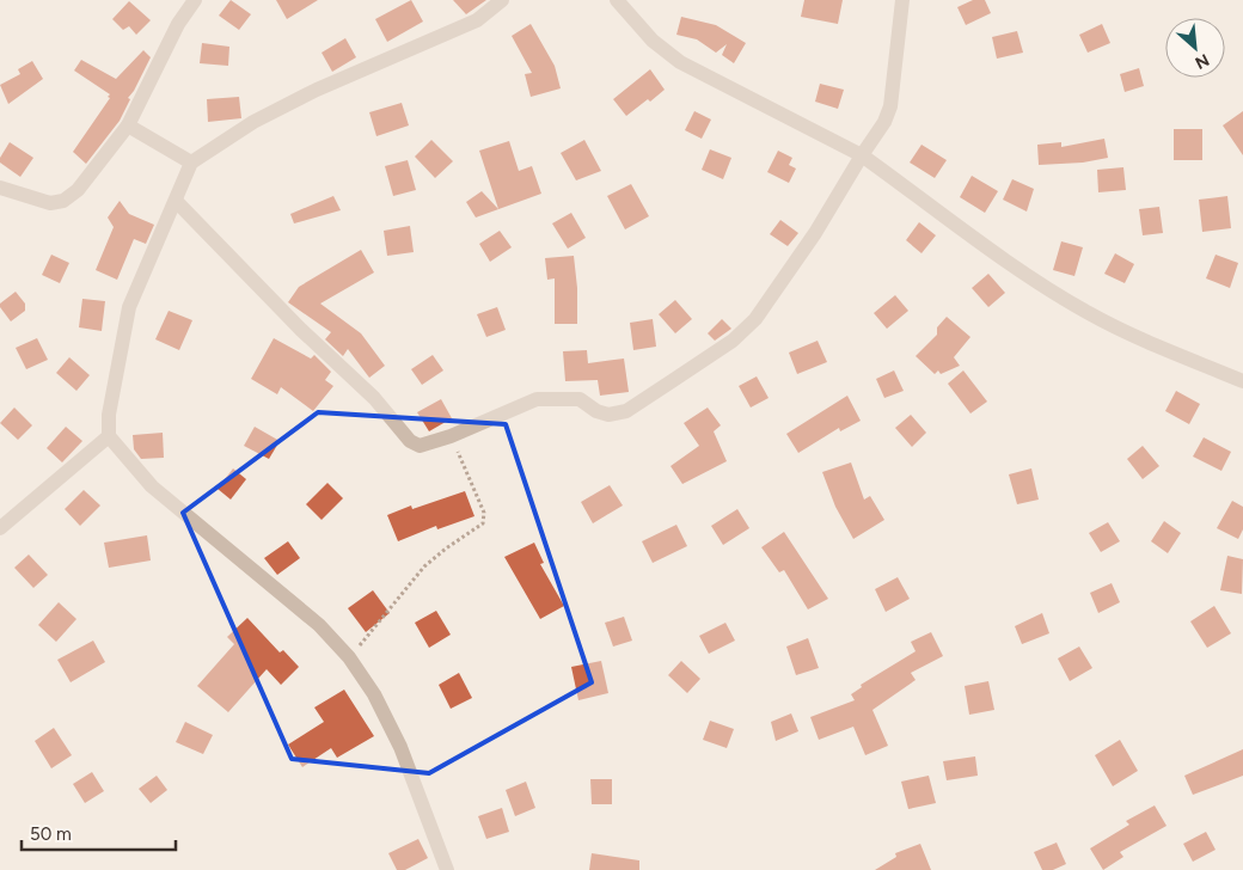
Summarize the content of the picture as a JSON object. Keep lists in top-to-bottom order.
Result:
{
  "scale_bar": "50 m",
  "north": "bottom right"
}
